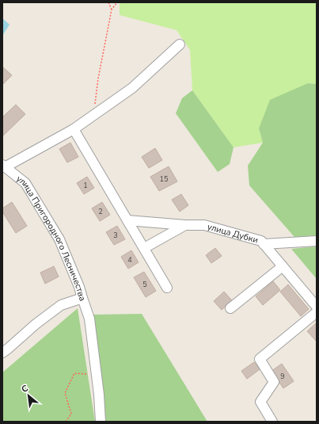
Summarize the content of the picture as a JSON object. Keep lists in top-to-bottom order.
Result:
{
  "streets": {
    "street": ["улица Дубки", "улица Пригородного Лесничества"]
  },
  "house_numbers": [
    "15",
    "1",
    "2",
    "3",
    "4",
    "5",
    "9"
  ],
  "north": "top left"
}
